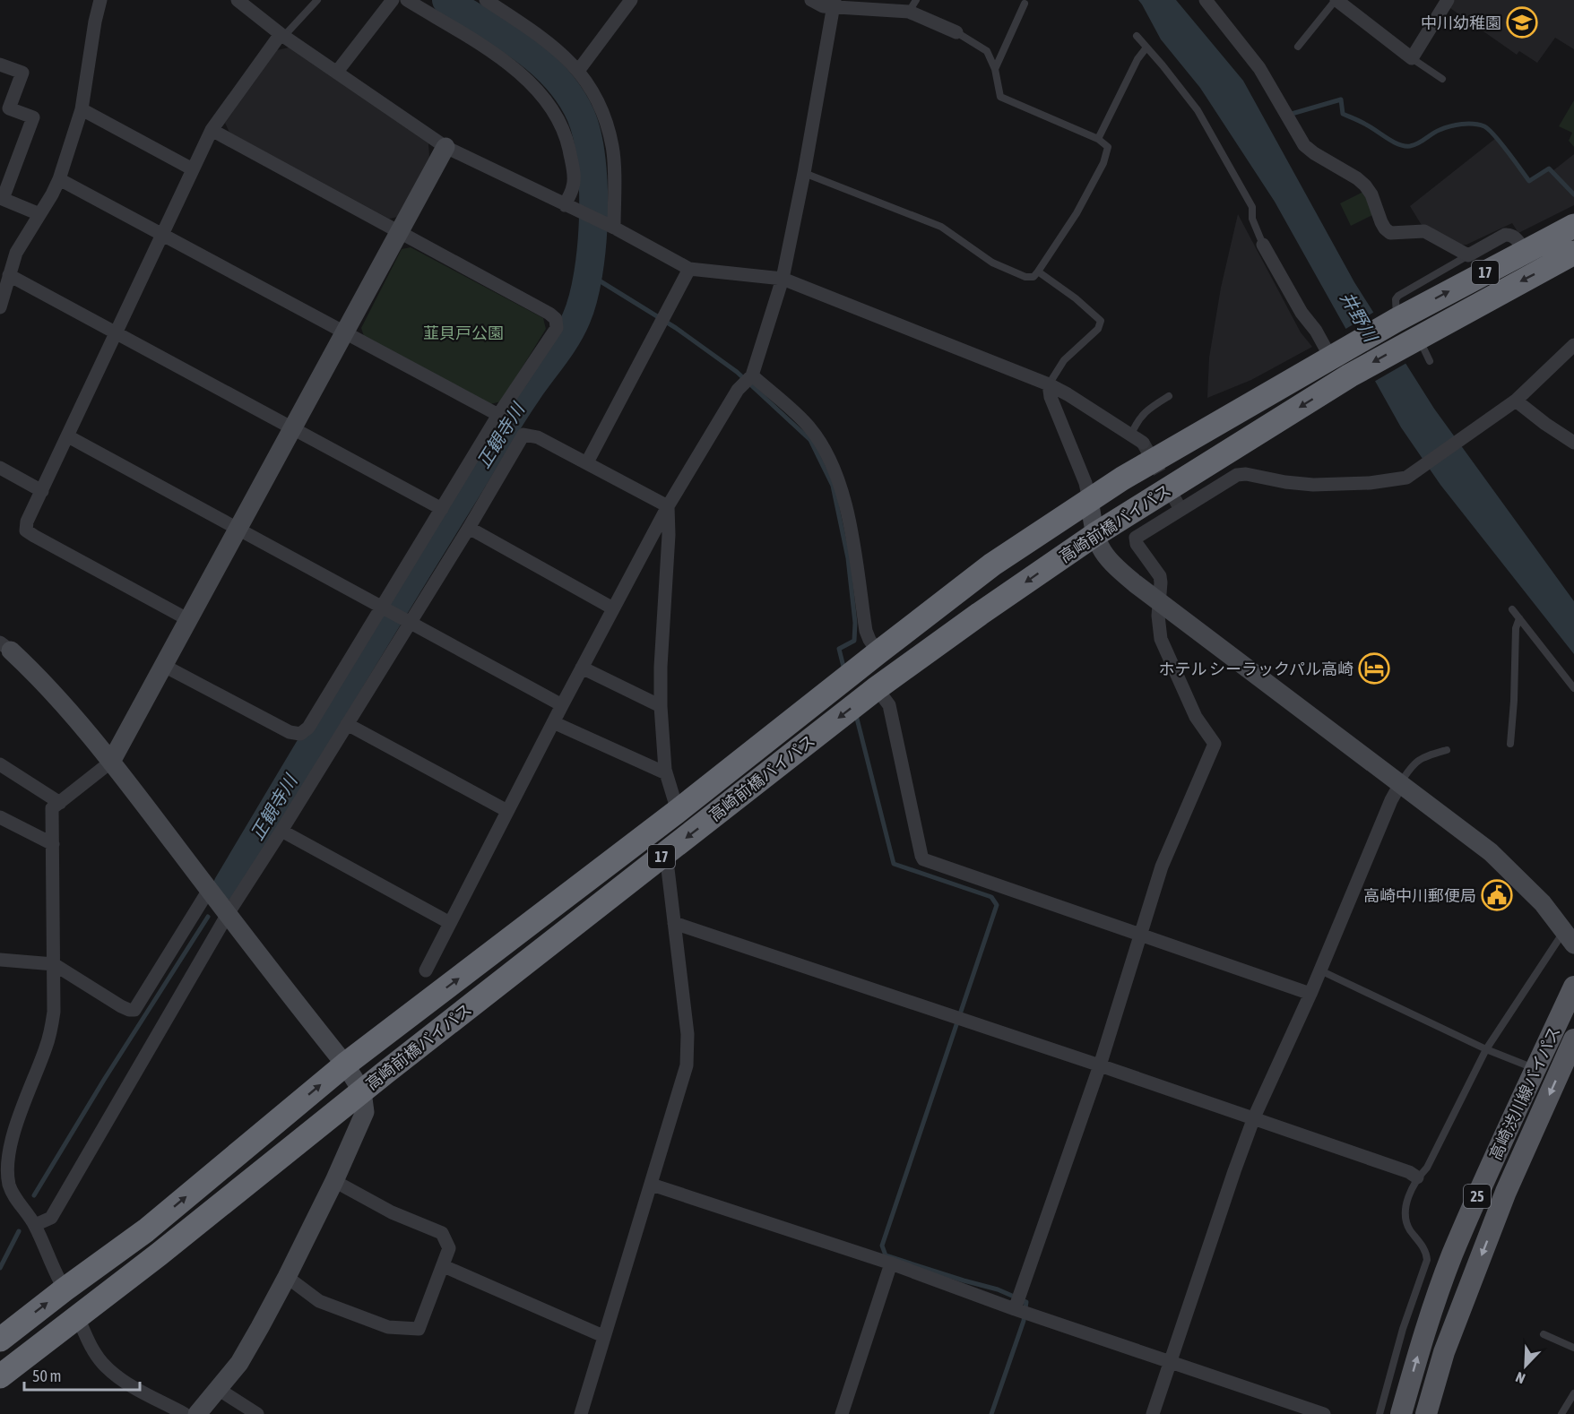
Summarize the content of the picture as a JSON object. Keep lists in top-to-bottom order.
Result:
{
  "streets": {
    "highway": ["17", "高崎前橋バイパス"],
    "main road": ["高崎渋川線バイパス", "25"]
  },
  "water": ["井野川", "正観寺川"],
  "parks": ["韮貝戸公園"],
  "places": {
    "school or university": ["中川幼稚園"],
    "hotel": ["ホテル シーラックパル高崎"],
    "public building": ["高崎中川郵便局"]
  },
  "scale_bar": "50 m",
  "north": "bottom left"
}
